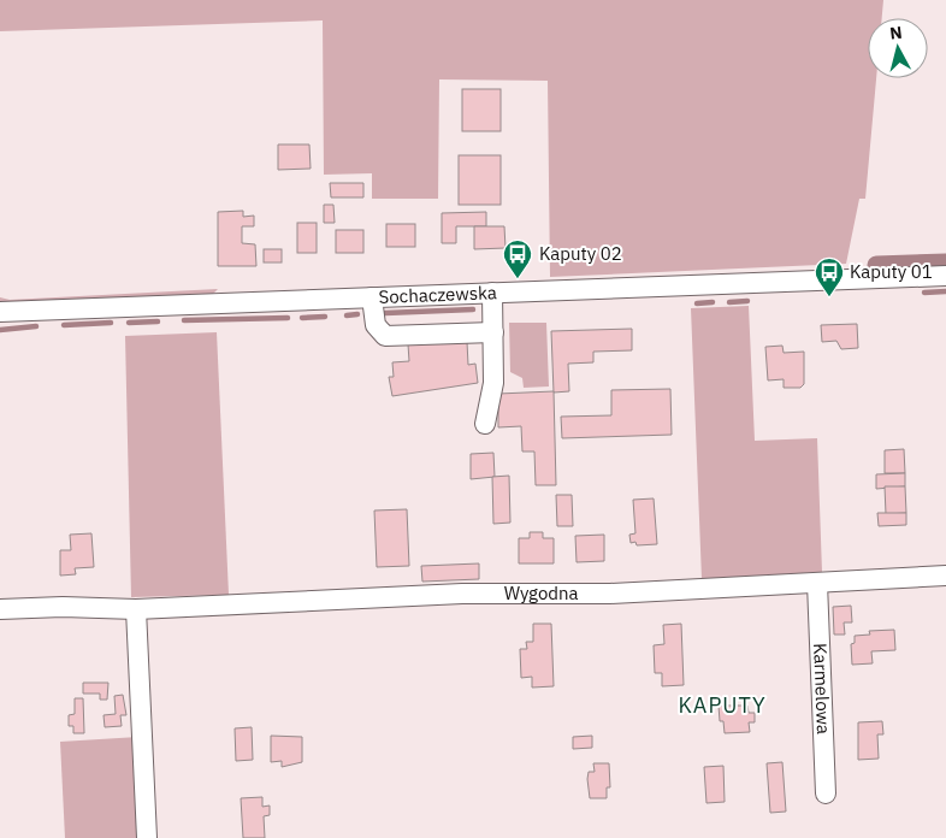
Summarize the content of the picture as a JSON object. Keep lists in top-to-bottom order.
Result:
{
  "streets": {
    "street": ["Sochaczewska", "Wygodna", "Karmelowa"]
  },
  "crossings": [
    ["Wygodna", "Karmelowa"]
  ],
  "districts": ["KAPUTY"],
  "places": {
    "bus stop": ["Kaputy 02", "Kaputy 01"]
  },
  "north": "top"
}
